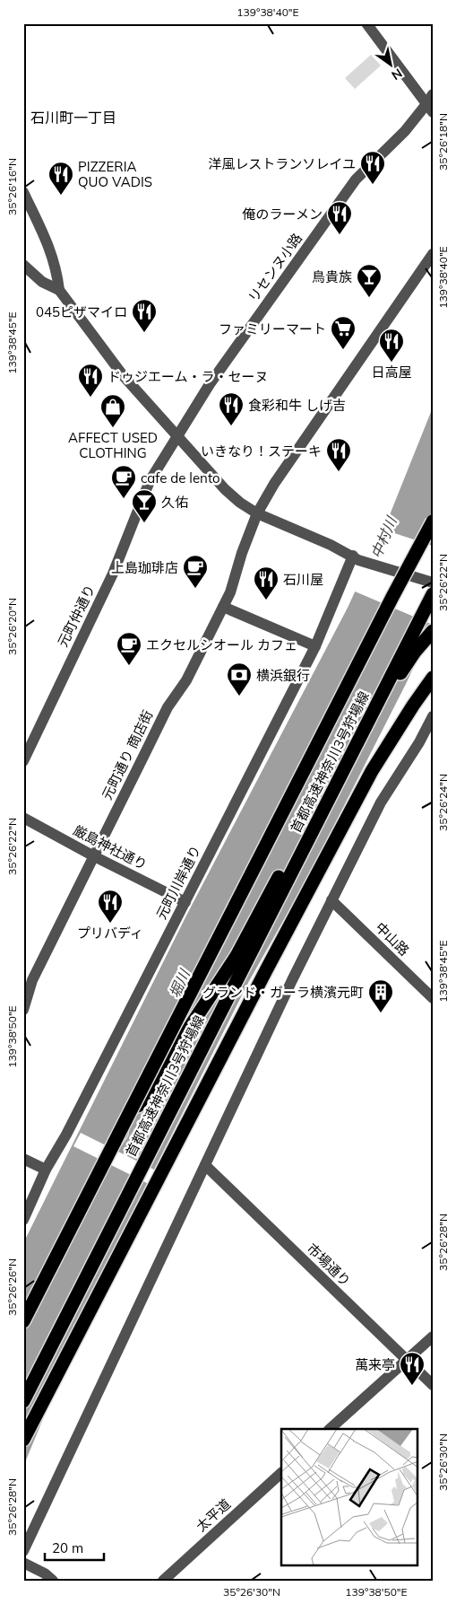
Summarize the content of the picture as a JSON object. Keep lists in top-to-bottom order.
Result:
{
  "streets": {
    "highway": ["首都高速神奈川3号狩場線"],
    "street": [
      "リセンヌ小路",
      "元町仲通り",
      "元町通り 商店街",
      "厳島神社通り",
      "元町川岸通り",
      "中山路",
      "市場通り",
      "太平道"
    ]
  },
  "crossings": [
    ["リセンヌ小路", "元町仲通り"],
    ["元町通り 商店街", "厳島神社通り"],
    ["厳島神社通り", "元町川岸通り"]
  ],
  "districts": ["石川町一丁目"],
  "water": ["中村川", "堀川"],
  "places": {
    "restaurant": [
      "洋風レストランソレイユ",
      "PIZZERIA QUO VADIS",
      "俺のラーメン",
      "045ピザマイロ",
      "日高屋",
      "ドゥジエーム・ラ・セーヌ",
      "食彩和牛 しげ吉",
      "いきなり！ステーキ",
      "石川屋",
      "プリバディ",
      "萬来亭"
    ],
    "bar": ["鳥貴族", "久佑"],
    "supermarket": ["ファミリーマート"],
    "shop": ["AFFECT USED CLOTHING"],
    "cafe": ["cafe de lento", "上島珈琲店", "エクセルシオール カフェ"],
    "bank": ["横浜銀行"],
    "building": ["グランド・ガーラ横濱元町"]
  },
  "scale_bar": "20 m",
  "north": "bottom right",
  "coordinates": [
    "139°38'40\"E",
    "35°26'18\"N",
    "35°26'16\"N",
    "139°38'45\"E",
    "35°26'22\"N",
    "35°26'20\"N",
    "35°26'24\"N",
    "139°38'50\"E",
    "35°26'28\"N",
    "35°26'26\"N",
    "35°26'30\"N"
  ]
}
